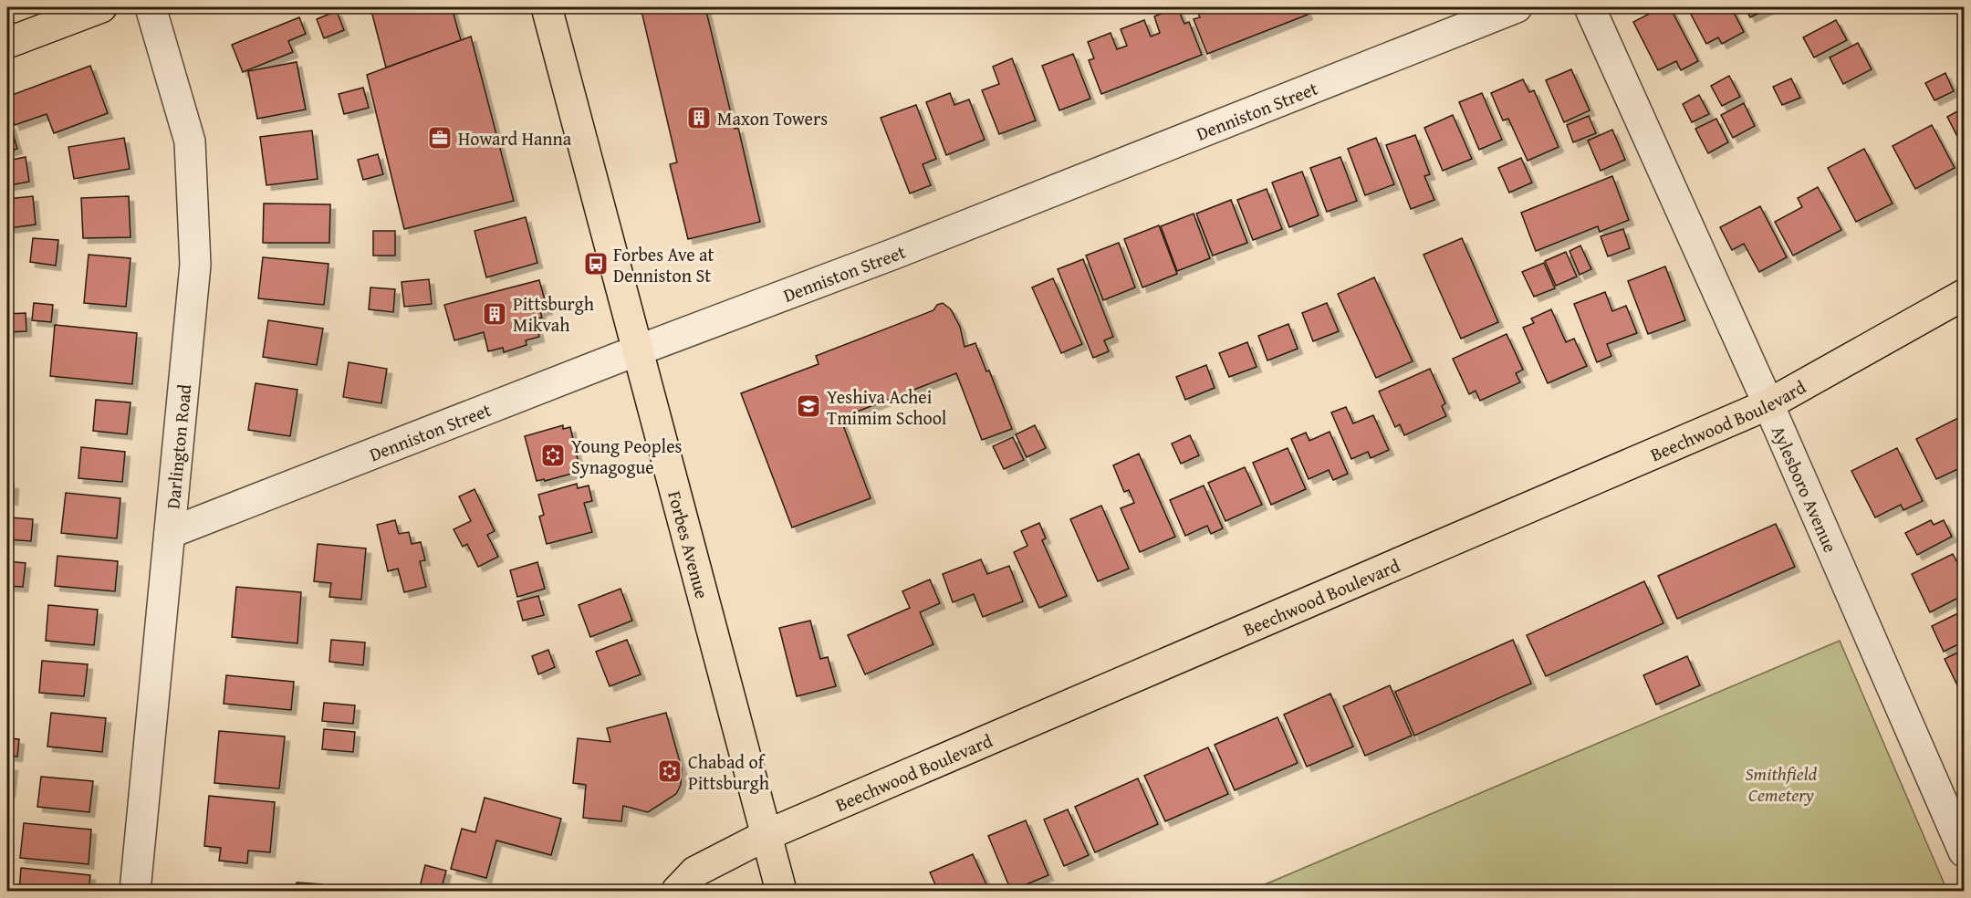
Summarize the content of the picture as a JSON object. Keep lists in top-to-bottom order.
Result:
{
  "streets": {
    "main road": ["Beechwood Boulevard", "Forbes Avenue"],
    "street": ["Denniston Street", "Darlington Road", "Aylesboro Avenue"]
  },
  "crossings": [
    ["Denniston Street", "Darlington Road"],
    ["Denniston Street", "Forbes Avenue"],
    ["Beechwood Boulevard", "Aylesboro Avenue"],
    ["Beechwood Boulevard", "Forbes Avenue"]
  ],
  "parks": ["Smithfield Cemetery"],
  "places": {
    "building": ["Maxon Towers", "Pittsburgh Mikvah"],
    "office": ["Howard Hanna"],
    "bus stop": ["Forbes Ave at Denniston St"],
    "school or university": ["Yeshiva Achei Tmimim School"],
    "synagogue": ["Young Peoples Synagogue", "Chabad of Pittsburgh"]
  }
}
